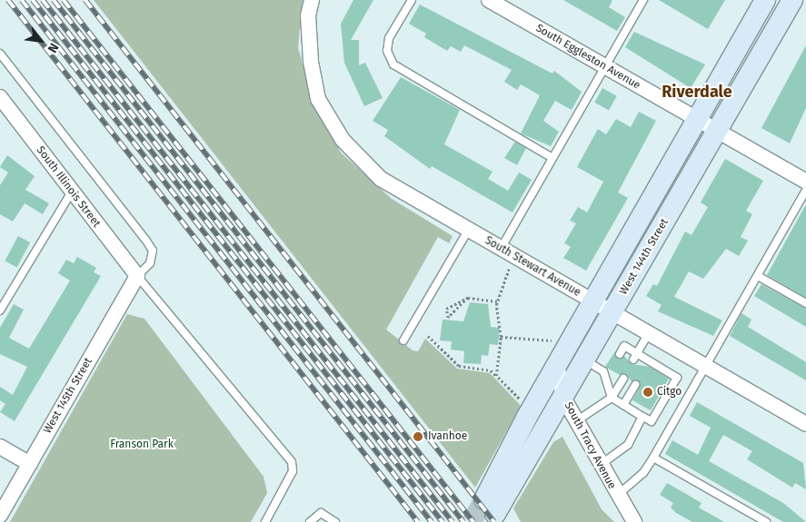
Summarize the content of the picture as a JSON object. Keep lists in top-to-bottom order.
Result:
{
  "streets": {
    "street": [
      "South Eggleston Avenue",
      "South Illinois Street",
      "West 144th Street",
      "South Stewart Avenue",
      "West 145th Street",
      "South Tracy Avenue"
    ]
  },
  "crossings": [
    ["South Eggleston Avenue", "West 144th Street"],
    ["South Illinois Street", "West 145th Street"],
    ["West 144th Street", "South Stewart Avenue"],
    ["West 144th Street", "South Tracy Avenue"]
  ],
  "districts": ["Riverdale"],
  "parks": ["Franson Park"],
  "places": ["Citgo", "Ivanhoe"],
  "north": "bottom right"
}
